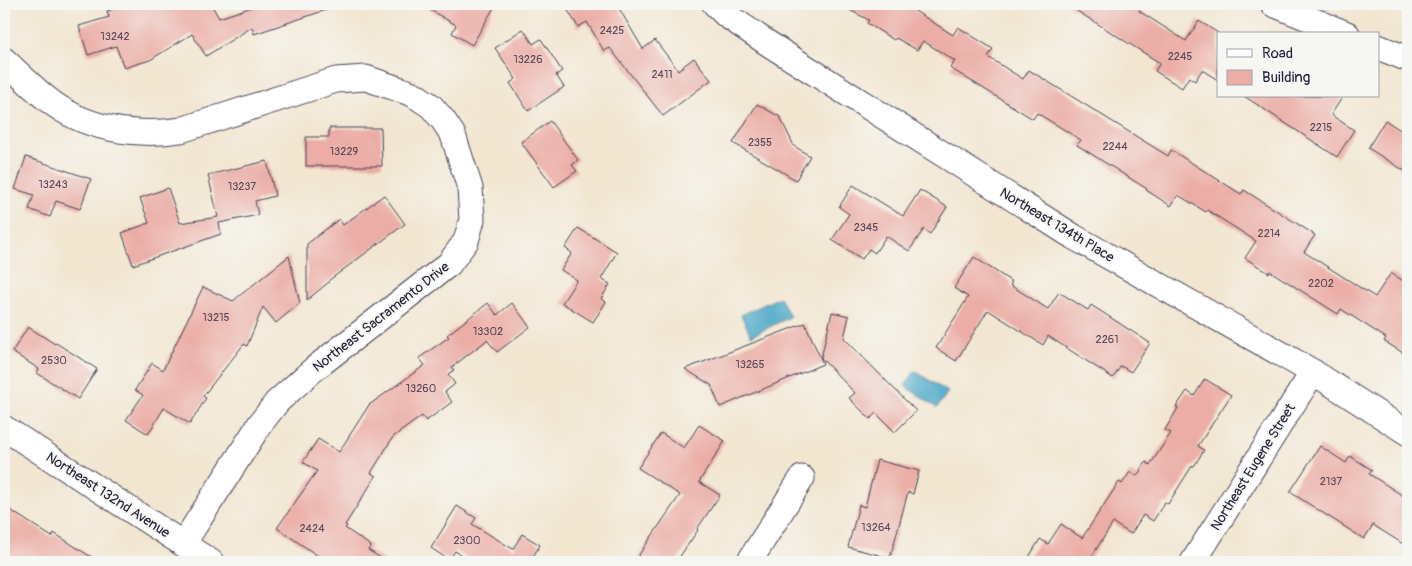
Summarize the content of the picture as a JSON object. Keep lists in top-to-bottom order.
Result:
{
  "streets": {
    "street": [
      "Northeast 134th Place",
      "Northeast Sacramento Drive",
      "Northeast Eugene Street",
      "Northeast 132nd Avenue"
    ]
  },
  "crossings": [
    ["Northeast 134th Place", "Northeast Eugene Street"],
    ["Northeast Sacramento Drive", "Northeast 132nd Avenue"]
  ],
  "house_numbers": [
    "2425",
    "13242",
    "2245",
    "13226",
    "2411",
    "2215",
    "2355",
    "2244",
    "13229",
    "13243",
    "13237",
    "2345",
    "2214",
    "2202",
    "13215",
    "13302",
    "2261",
    "2530",
    "13265",
    "13260",
    "2137",
    "13264",
    "2424",
    "2300"
  ],
  "legend": ["Road", "Building"]
}
